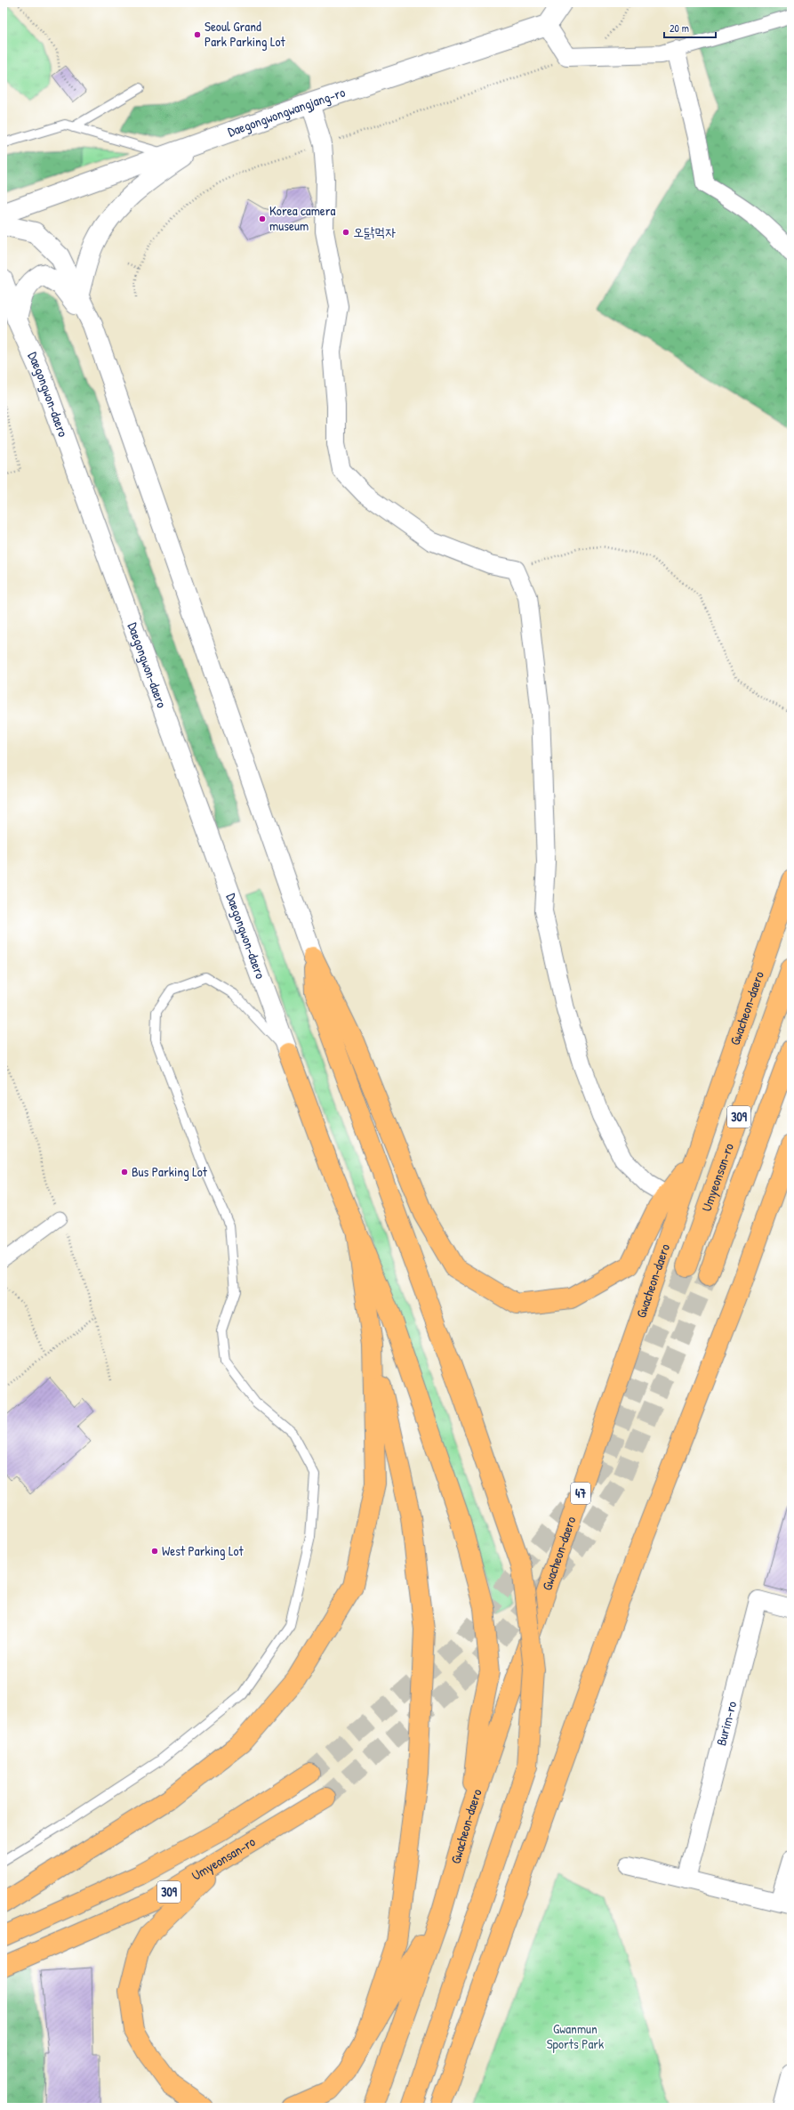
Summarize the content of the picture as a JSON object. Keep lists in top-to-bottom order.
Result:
{
  "streets": {
    "highway": [
      "Gwacheon-daero",
      "309",
      "Umyeonsan-ro",
      "47"
    ],
    "street": ["Daegongwongwangjang-ro", "Daegongwon-daero", "Burim-ro"]
  },
  "parks": ["Gwanmun Sports Park"],
  "places": [
    "Seoul Grand Park Parking Lot",
    "Korea camera museum",
    "오닭먹자",
    "Bus Parking Lot",
    "West Parking Lot"
  ],
  "scale_bar": "20 m"
}
